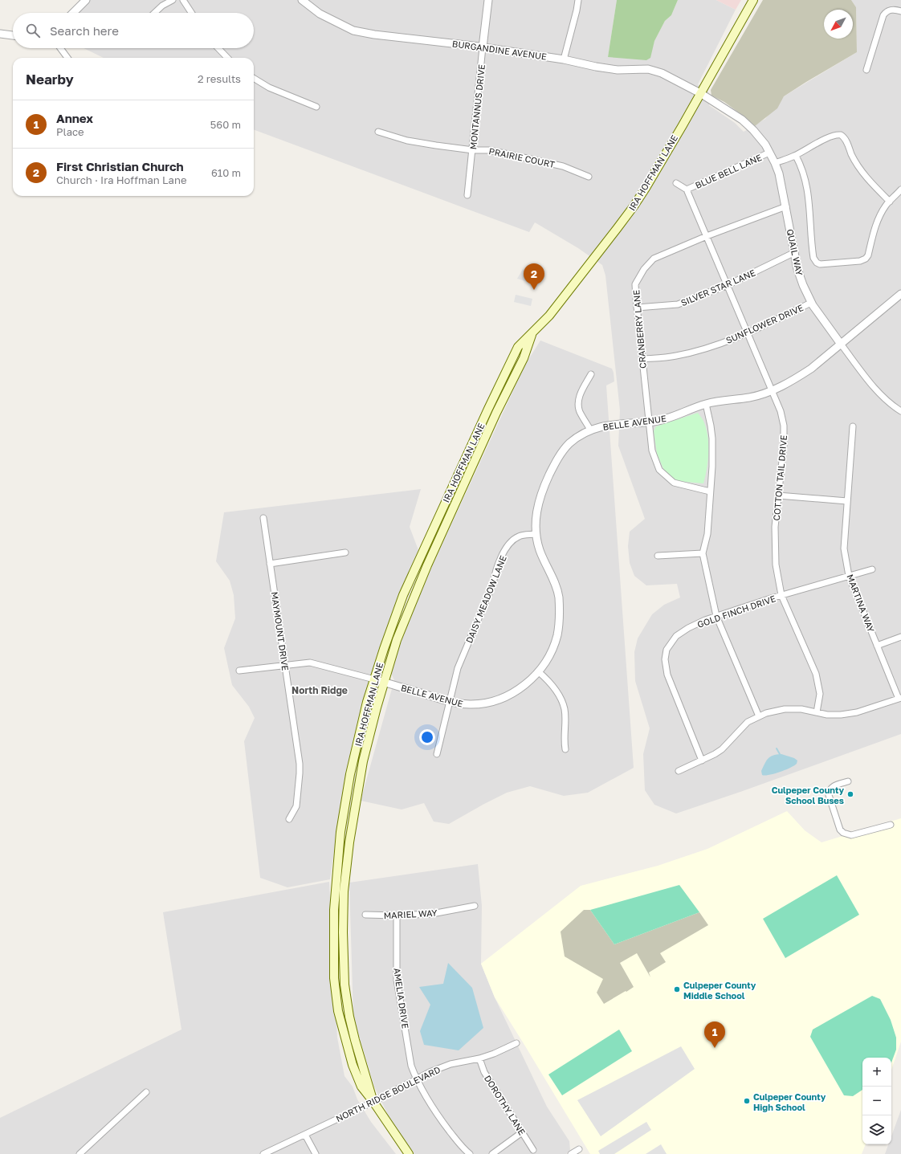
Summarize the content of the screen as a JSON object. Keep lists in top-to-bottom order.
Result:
{
  "streets": {
    "main road": ["IRA HOFFMAN LANE"],
    "street": [
      "BURGANDINE AVENUE",
      "MONTANNUS DRIVE",
      "PRAIRIE COURT",
      "BLUE BELL LANE",
      "QUAIL WAY",
      "SILVER STAR LANE",
      "SUNFLOWER DRIVE",
      "CRANBERRY LANE",
      "BELLE AVENUE",
      "COTTON TAIL DRIVE",
      "DAISY MEADOW LANE",
      "MARTINA WAY",
      "GOLD FINCH DRIVE",
      "MAYMOUNT DRIVE",
      "MARIEL WAY",
      "AMELIA DRIVE",
      "NORTH RIDGE BOULEVARD",
      "DOROTHY LANE"
    ]
  },
  "crossings": [
    ["BURGANDINE AVENUE", "MONTANNUS DRIVE"],
    ["BURGANDINE AVENUE", "IRA HOFFMAN LANE"],
    ["BURGANDINE AVENUE", "QUAIL WAY"],
    ["MONTANNUS DRIVE", "PRAIRIE COURT"],
    ["BLUE BELL LANE", "QUAIL WAY"],
    ["BLUE BELL LANE", "COTTON TAIL DRIVE"],
    ["IRA HOFFMAN LANE", "QUAIL WAY"],
    ["IRA HOFFMAN LANE", "BELLE AVENUE"],
    ["IRA HOFFMAN LANE", "NORTH RIDGE BOULEVARD"],
    ["QUAIL WAY", "SILVER STAR LANE"],
    ["QUAIL WAY", "SUNFLOWER DRIVE"],
    ["QUAIL WAY", "CRANBERRY LANE"],
    ["QUAIL WAY", "BELLE AVENUE"],
    ["SILVER STAR LANE", "CRANBERRY LANE"],
    ["SILVER STAR LANE", "COTTON TAIL DRIVE"],
    ["SUNFLOWER DRIVE", "CRANBERRY LANE"],
    ["SUNFLOWER DRIVE", "COTTON TAIL DRIVE"],
    ["CRANBERRY LANE", "BELLE AVENUE"],
    ["CRANBERRY LANE", "COTTON TAIL DRIVE"],
    ["BELLE AVENUE", "COTTON TAIL DRIVE"],
    ["BELLE AVENUE", "DAISY MEADOW LANE"],
    ["BELLE AVENUE", "MAYMOUNT DRIVE"],
    ["COTTON TAIL DRIVE", "GOLD FINCH DRIVE"],
    ["MARTINA WAY", "GOLD FINCH DRIVE"],
    ["MARIEL WAY", "AMELIA DRIVE"],
    ["AMELIA DRIVE", "NORTH RIDGE BOULEVARD"],
    ["NORTH RIDGE BOULEVARD", "DOROTHY LANE"]
  ],
  "districts": ["North Ridge"],
  "places": ["Culpeper County School Buses", "Culpeper County Middle School", "Culpeper County High School"],
  "north": "bottom left",
  "page": {
    "search": "Search here",
    "heading": ["Nearby", "2 results"],
    "list": [
      {
        "mark": "1",
        "name": "Annex",
        "note": "Place",
        "value": "560 m"
      },
      {
        "mark": "2",
        "name": "First Christian Church",
        "note": "Church · Ira Hoffman Lane",
        "value": "610 m"
      }
    ],
    "pins": ["2", "1"],
    "map_buttons": ["+", "−"]
  }
}
